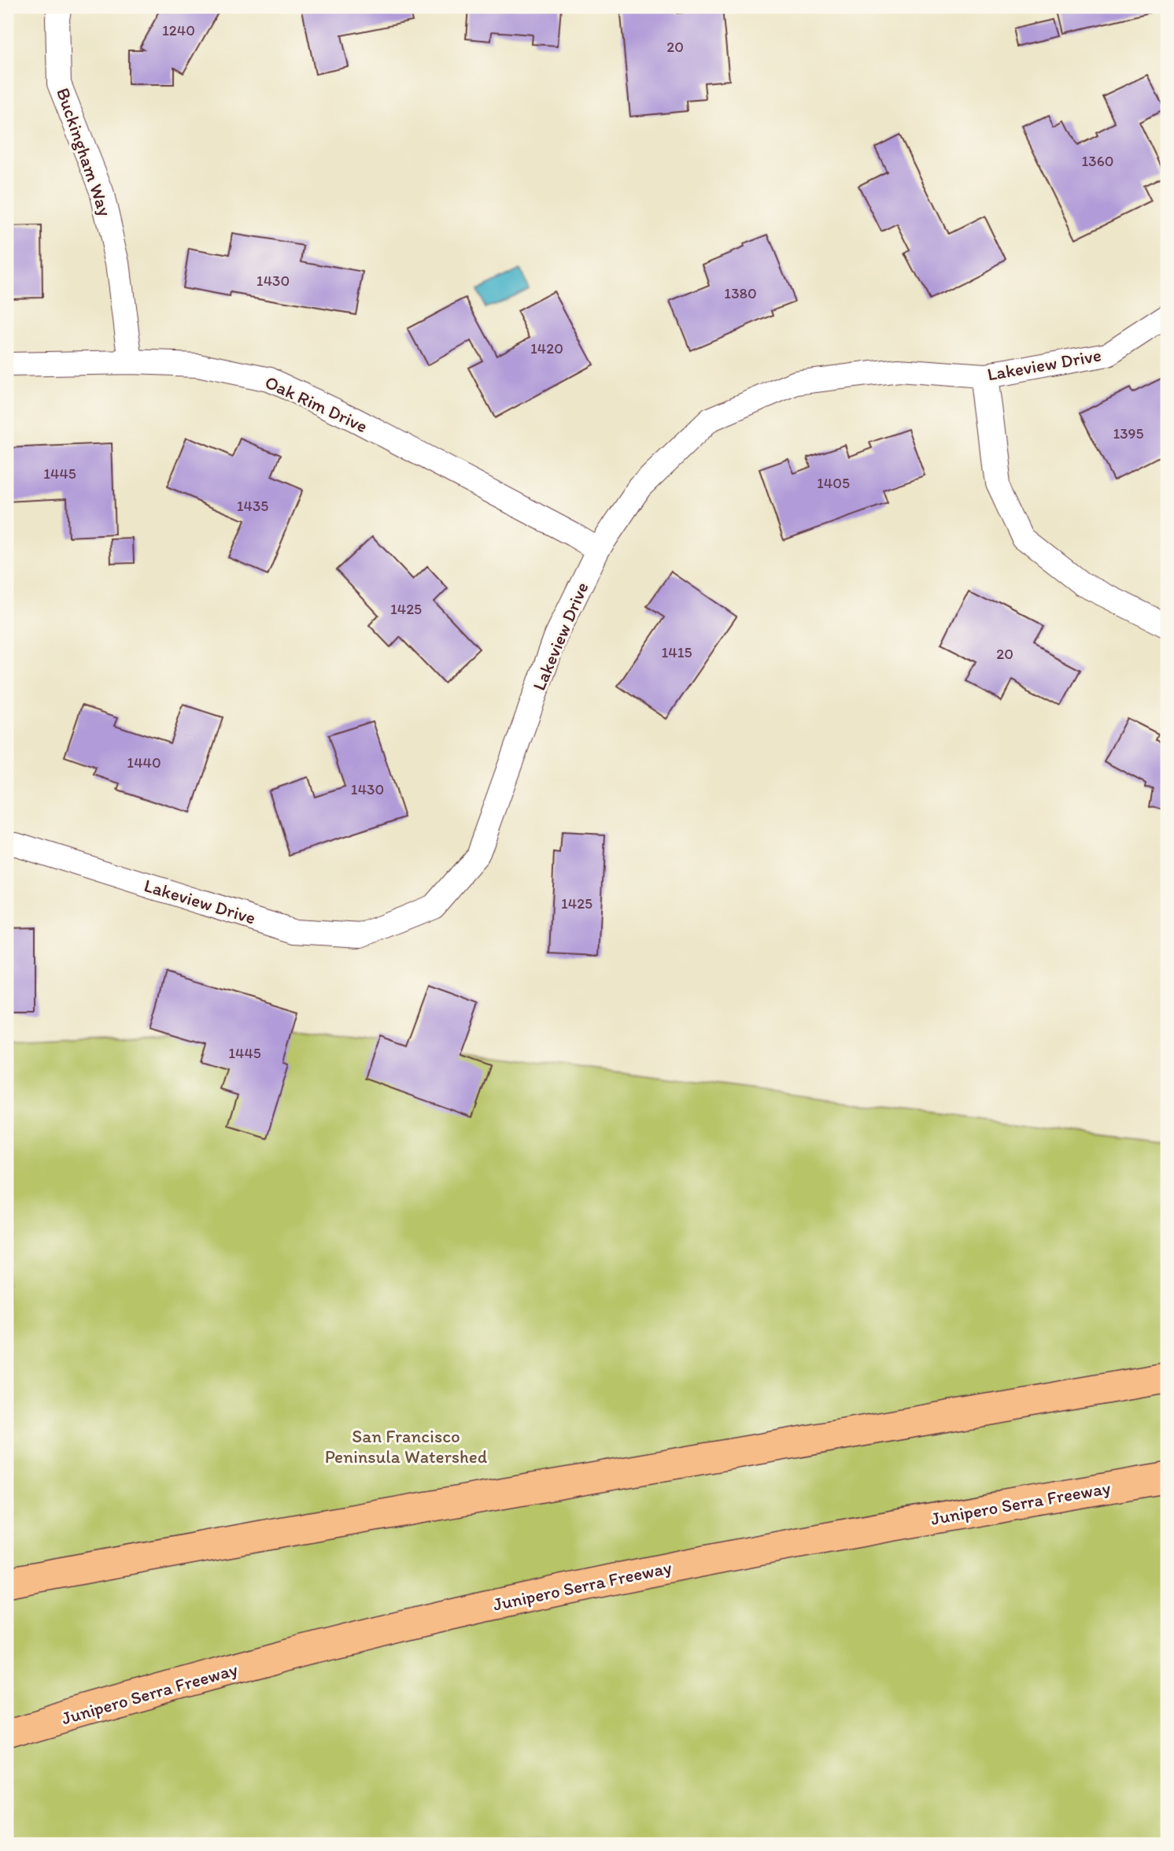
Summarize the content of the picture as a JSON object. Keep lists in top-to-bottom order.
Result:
{
  "streets": {
    "highway": ["Junipero Serra Freeway"],
    "street": ["Buckingham Way", "Lakeview Drive", "Oak Rim Drive"]
  },
  "crossings": [
    ["Buckingham Way", "Oak Rim Drive"],
    ["Lakeview Drive", "Oak Rim Drive"]
  ],
  "parks": ["San Francisco Peninsula Watershed"],
  "house_numbers": [
    "1240",
    "20",
    "1360",
    "1430",
    "1380",
    "1420",
    "1395",
    "1445",
    "1405",
    "1435",
    "1425",
    "1415",
    "20",
    "1440",
    "1430",
    "1425",
    "1445"
  ]
}
